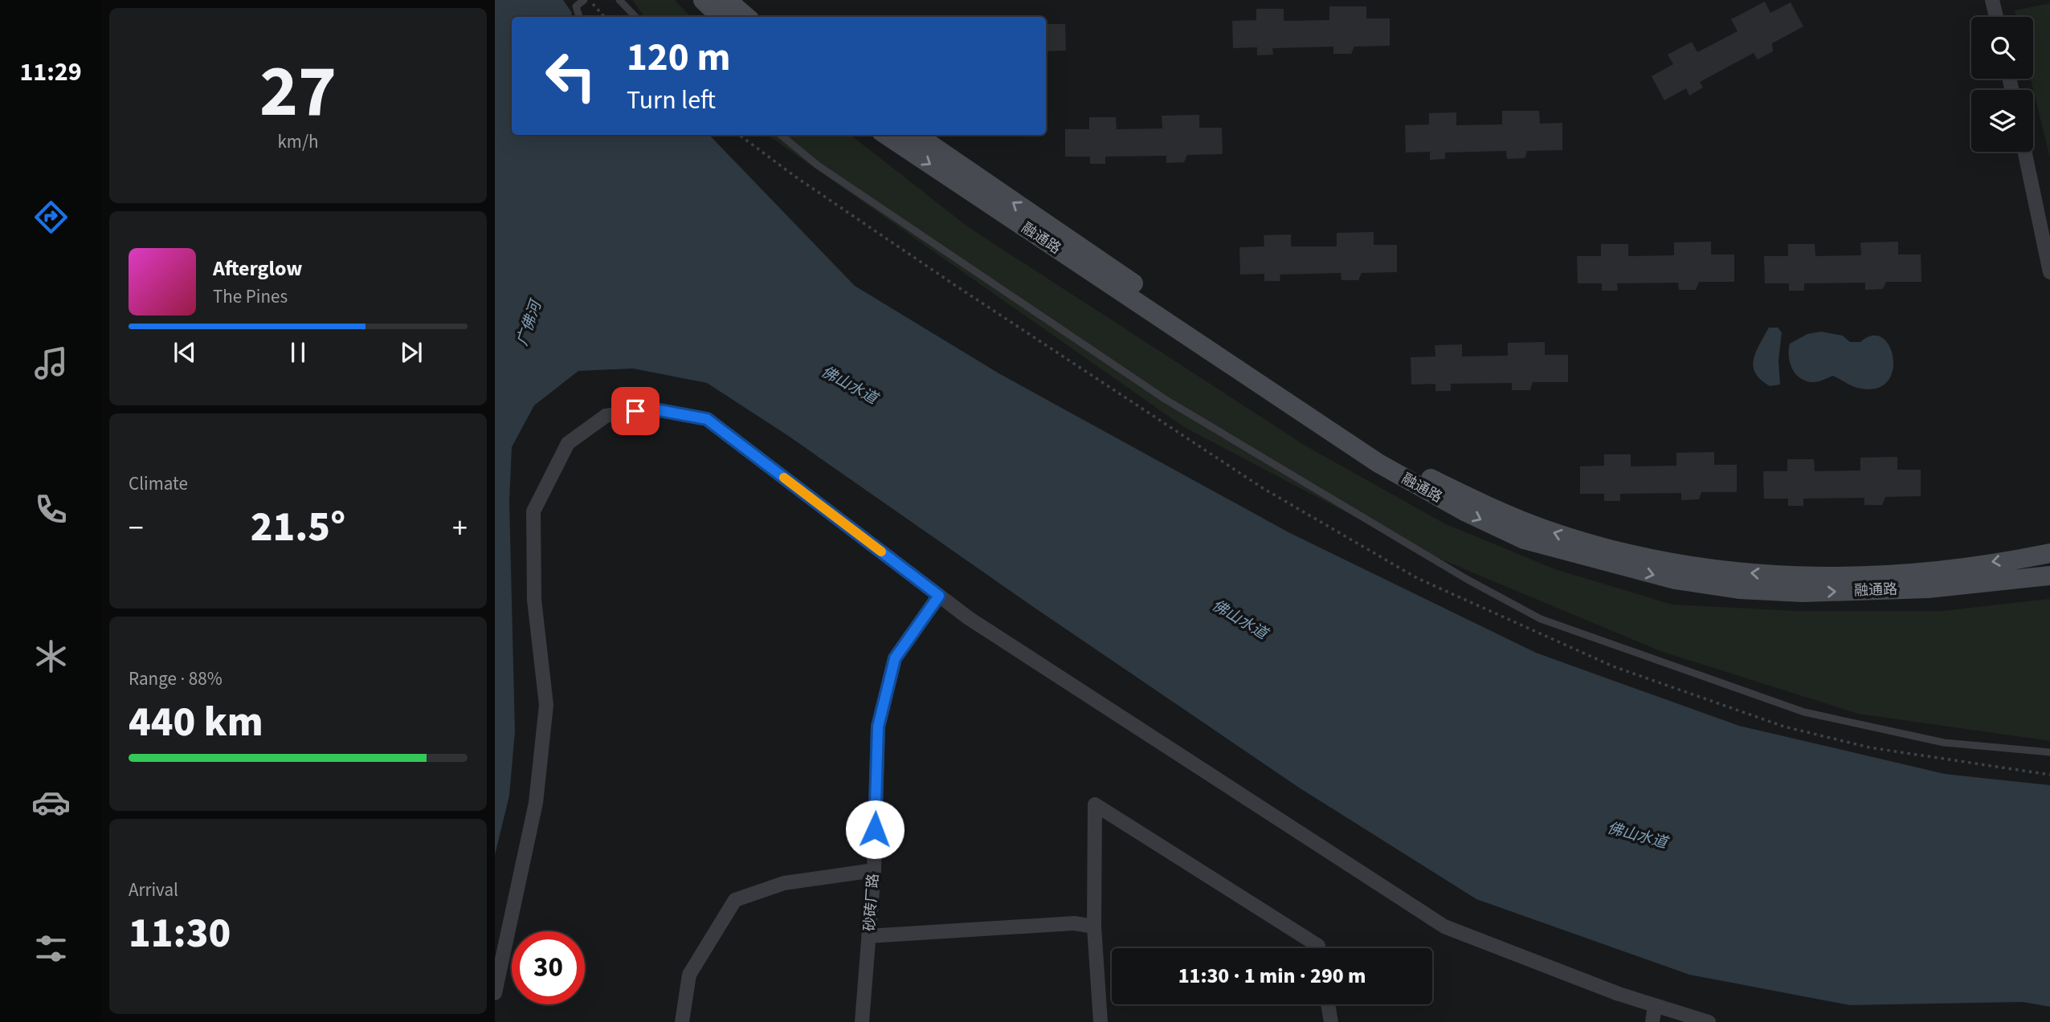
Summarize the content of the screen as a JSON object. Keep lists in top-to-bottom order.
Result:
{
  "streets": {
    "main road": ["融通路"],
    "street": ["砂砖厂路"]
  },
  "water": ["广佛河", "佛山水道"],
  "page": {
    "tabs": "11:29",
    "tile": [
      ["27", "km/h"],
      "Climate",
      ["Range · 88%", "440 km"],
      ["Arrival", "11:30"]
    ],
    "turn": ["120 m", "Turn left"],
    "song": ["Afterglow", "The Pines"],
    "heat": ["−", "21.5°", "+"],
    "limit": "30",
    "trip": "11:30 · 1 min · 290 m"
  }
}
